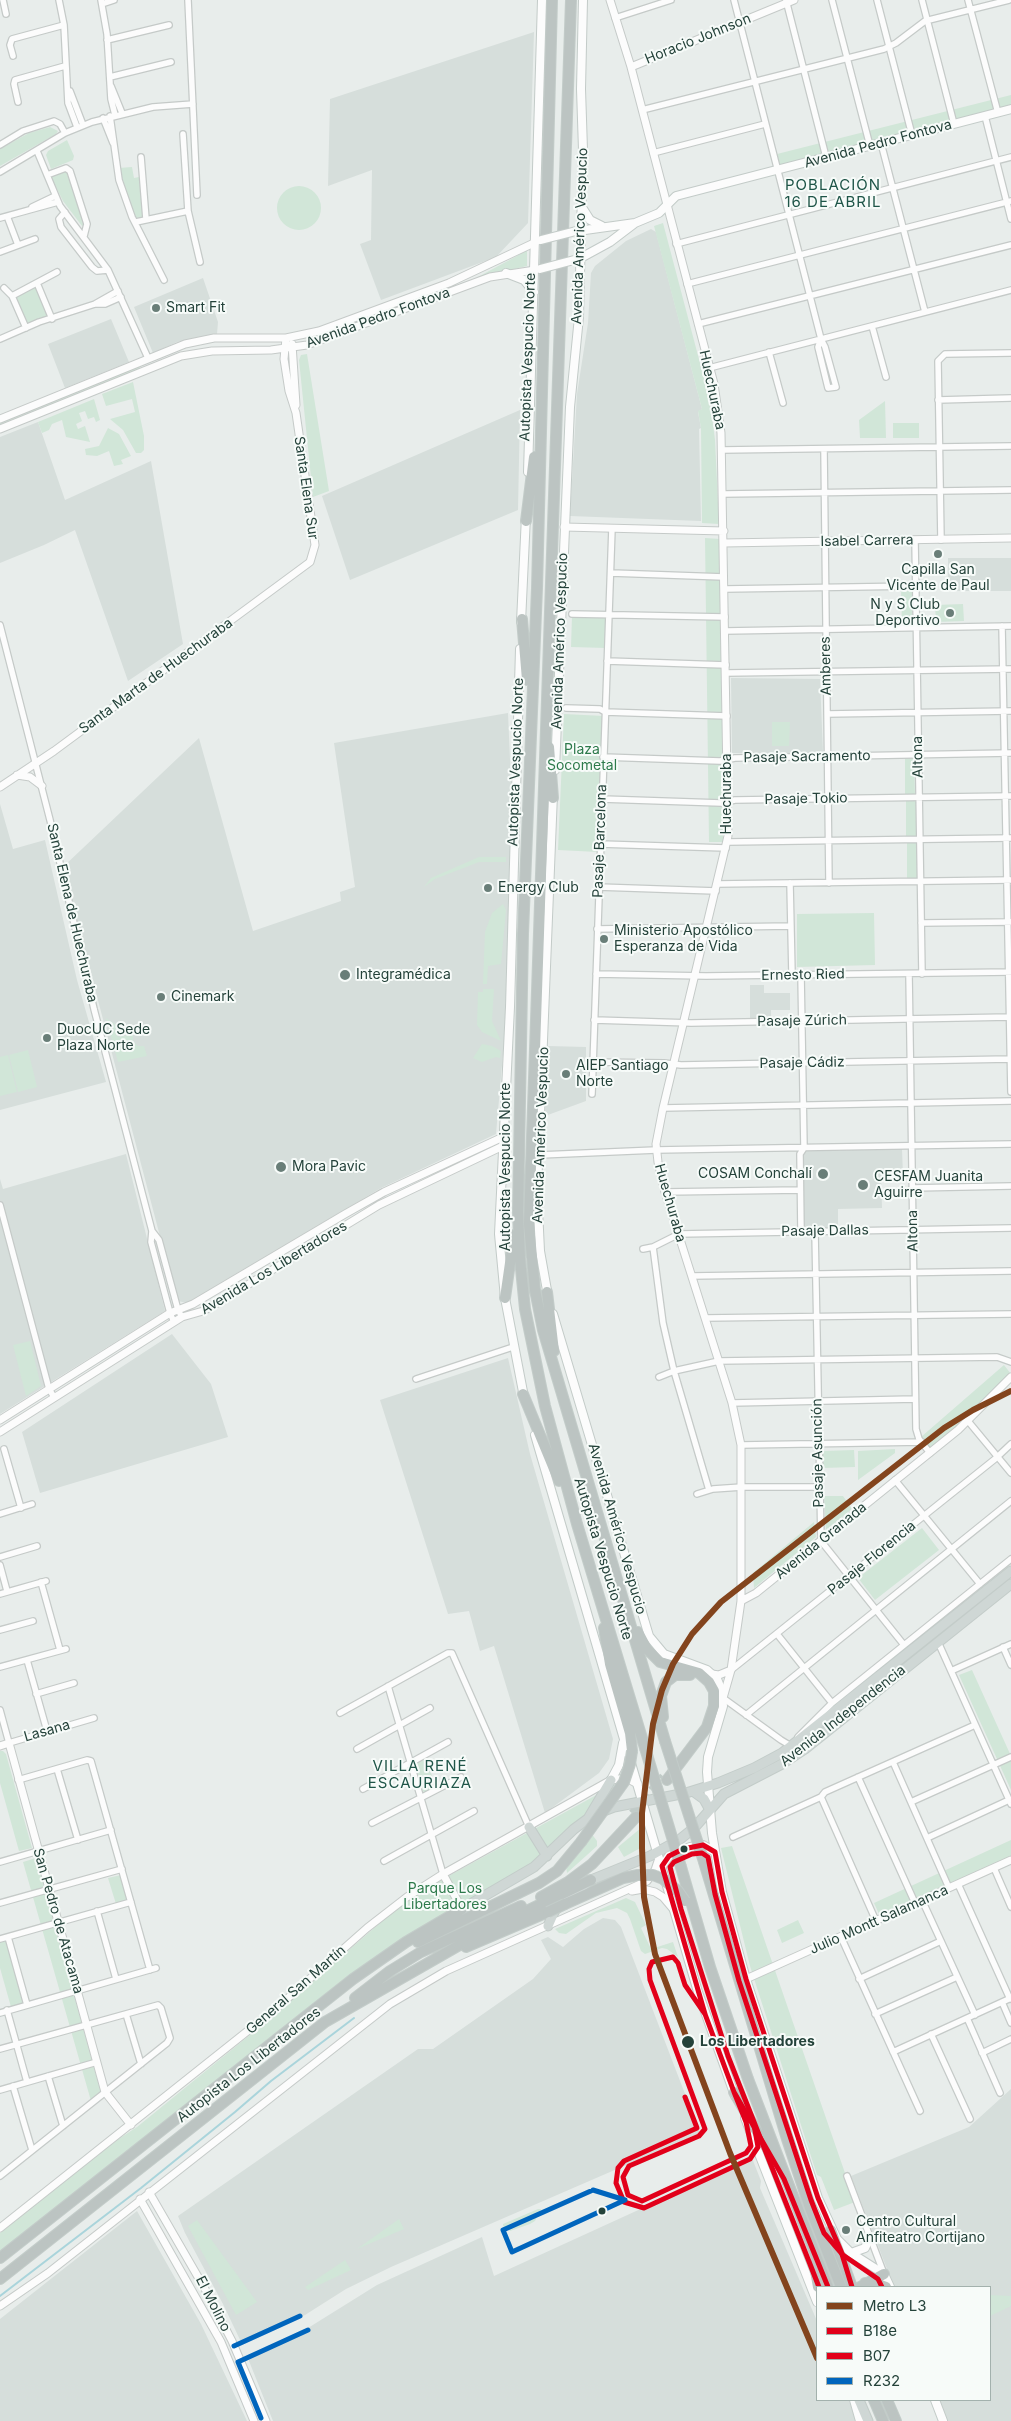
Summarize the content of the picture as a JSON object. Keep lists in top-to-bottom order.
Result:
{
  "streets": {
    "highway": ["Autopista Vespucio Norte", "Autopista Los Libertadores"],
    "main road": ["Avenida Pedro Fontova", "Avenida Américo Vespucio", "Avenida Independencia"],
    "street": [
      "Horacio Johnson",
      "Huechuraba",
      "Santa Elena Sur",
      "Isabel Carrera",
      "Amberes",
      "Santa Marta de Huechuraba",
      "Pasaje Sacramento",
      "Altona",
      "Pasaje Tokio",
      "Pasaje Barcelona",
      "Santa Elena de Huechuraba",
      "Ernesto Ried",
      "Pasaje Zúrich",
      "Pasaje Cádiz",
      "Pasaje Dallas",
      "Avenida Los Libertadores",
      "Pasaje Asunción",
      "Avenida Granada",
      "Pasaje Florencia",
      "Lasana",
      "Julio Montt Salamanca",
      "San Pedro de Atacama",
      "General San Martín",
      "El Molino"
    ]
  },
  "crossings": [
    ["Horacio Johnson", "Huechuraba"],
    ["Avenida Pedro Fontova", "Avenida Américo Vespucio"],
    ["Avenida Pedro Fontova", "Huechuraba"],
    ["Avenida Pedro Fontova", "Santa Elena Sur"],
    ["Huechuraba", "Isabel Carrera"],
    ["Huechuraba", "Pasaje Sacramento"],
    ["Huechuraba", "Pasaje Tokio"],
    ["Huechuraba", "Ernesto Ried"],
    ["Huechuraba", "Pasaje Zúrich"],
    ["Huechuraba", "Pasaje Cádiz"],
    ["Huechuraba", "Pasaje Dallas"],
    ["Huechuraba", "Avenida Granada"],
    ["Huechuraba", "Pasaje Florencia"],
    ["Santa Elena Sur", "Santa Marta de Huechuraba"],
    ["Isabel Carrera", "Amberes"],
    ["Isabel Carrera", "Altona"],
    ["Amberes", "Pasaje Sacramento"],
    ["Amberes", "Pasaje Tokio"],
    ["Santa Marta de Huechuraba", "Santa Elena de Huechuraba"],
    ["Pasaje Sacramento", "Altona"],
    ["Pasaje Sacramento", "Pasaje Barcelona"],
    ["Altona", "Pasaje Tokio"],
    ["Altona", "Ernesto Ried"],
    ["Altona", "Pasaje Zúrich"],
    ["Altona", "Pasaje Cádiz"],
    ["Altona", "Pasaje Dallas"],
    ["Altona", "Avenida Granada"],
    ["Pasaje Tokio", "Pasaje Barcelona"],
    ["Pasaje Barcelona", "Ernesto Ried"],
    ["Pasaje Barcelona", "Pasaje Zúrich"],
    ["Pasaje Barcelona", "Pasaje Cádiz"],
    ["Santa Elena de Huechuraba", "Avenida Los Libertadores"],
    ["Pasaje Dallas", "Pasaje Asunción"],
    ["Pasaje Asunción", "Avenida Granada"],
    ["Avenida Independencia", "Autopista Los Libertadores"],
    ["Lasana", "San Pedro de Atacama"],
    ["San Pedro de Atacama", "General San Martín"]
  ],
  "districts": ["POBLACIÓN 16 DE ABRIL", "VILLA RENÉ ESCAURIAZA"],
  "parks": ["Plaza Socometal", "Parque Los Libertadores"],
  "places": [
    "Smart Fit",
    "Capilla San Vicente de Paul",
    "N y S Club Deportivo",
    "Energy Club",
    "Ministerio Apostólico Esperanza de Vida",
    "Integramédica",
    "Cinemark",
    "DuocUC Sede Plaza Norte",
    "AIEP Santiago Norte",
    "Mora Pavic",
    "COSAM Conchalí",
    "CESFAM Juanita Aguirre",
    "Los Libertadores",
    "Centro Cultural Anfiteatro Cortijano"
  ],
  "lines": [
    "metro line L3",
    "transit line B18e",
    "transit line B07",
    "transit line R232"
  ],
  "legend": [
    "Metro L3",
    "B18e",
    "B07",
    "R232"
  ]
}
